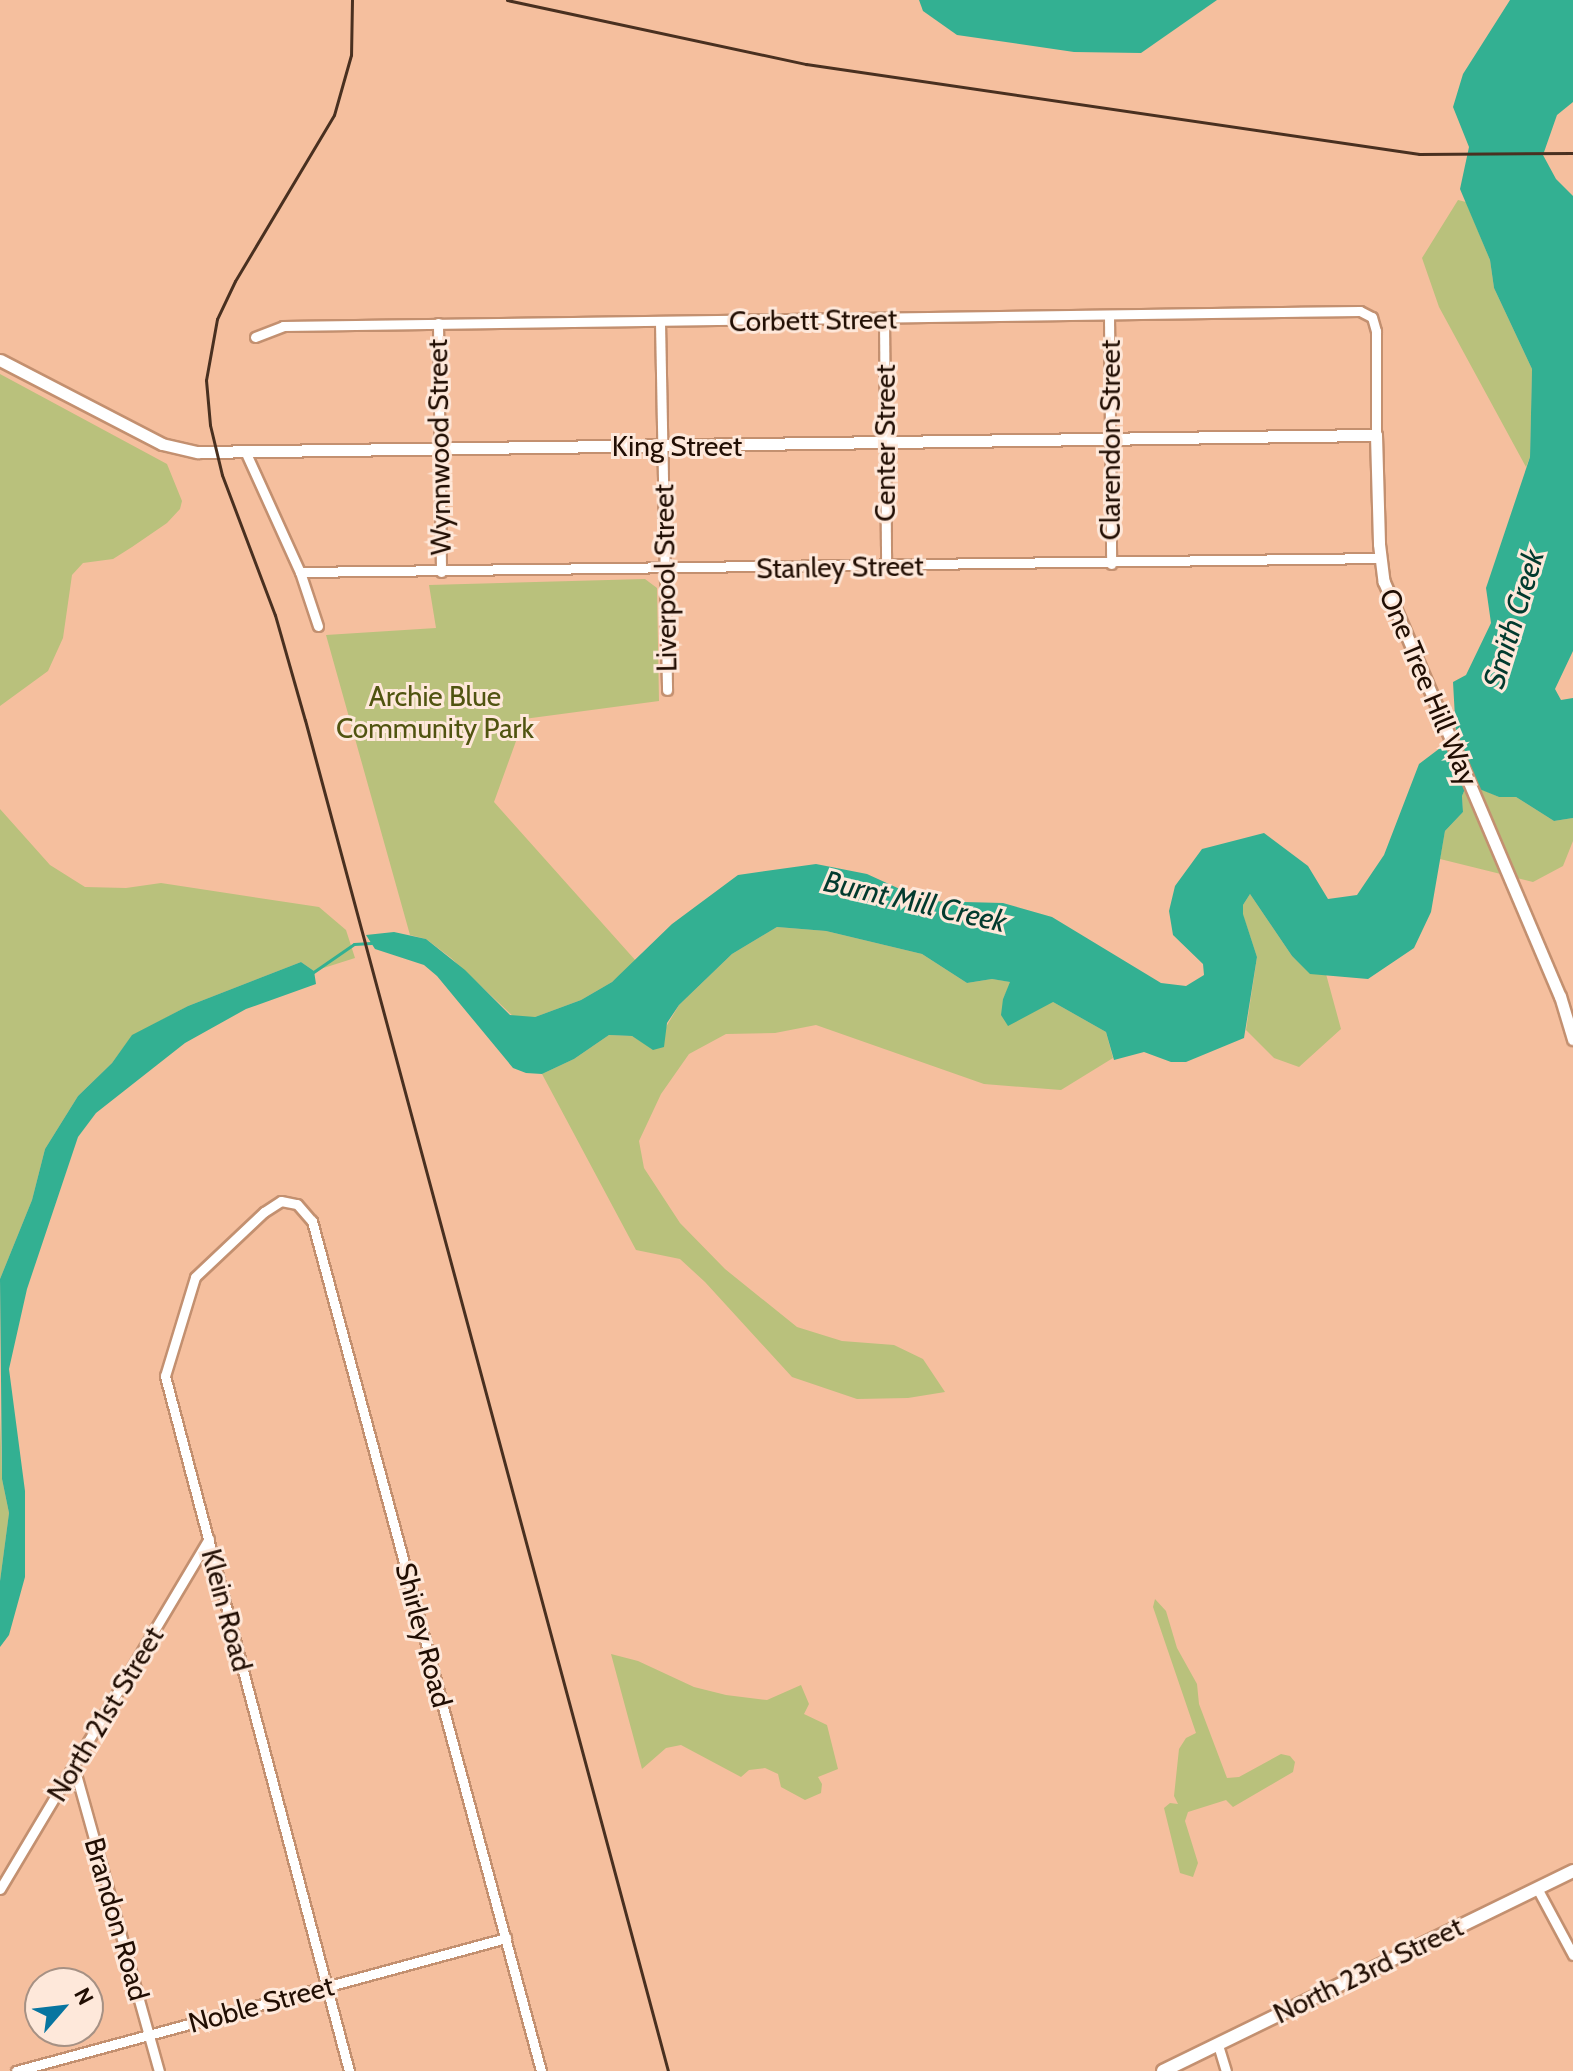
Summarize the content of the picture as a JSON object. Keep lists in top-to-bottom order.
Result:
{
  "streets": {
    "main road": ["North 23rd Street"],
    "street": [
      "Corbett Street",
      "Clarendon Street",
      "Center Street",
      "King Street",
      "Wynnwood Street",
      "Stanley Street",
      "Liverpool Street",
      "One Tree Hill Way",
      "Klein Road",
      "Shirley Road",
      "North 21st Street",
      "Brandon Road",
      "Noble Street"
    ]
  },
  "crossings": [
    ["Corbett Street", "Clarendon Street"],
    ["Corbett Street", "Center Street"],
    ["Corbett Street", "Wynnwood Street"],
    ["Corbett Street", "Liverpool Street"],
    ["Corbett Street", "One Tree Hill Way"],
    ["Clarendon Street", "King Street"],
    ["Clarendon Street", "Stanley Street"],
    ["Center Street", "King Street"],
    ["Center Street", "Stanley Street"],
    ["King Street", "Wynnwood Street"],
    ["King Street", "Liverpool Street"],
    ["King Street", "One Tree Hill Way"],
    ["Wynnwood Street", "Stanley Street"],
    ["Stanley Street", "Liverpool Street"],
    ["Stanley Street", "One Tree Hill Way"],
    ["Klein Road", "Shirley Road"],
    ["Klein Road", "North 21st Street"],
    ["Klein Road", "Noble Street"],
    ["Shirley Road", "Noble Street"],
    ["North 21st Street", "Brandon Road"],
    ["Brandon Road", "Noble Street"]
  ],
  "water": ["Smith Creek", "Burnt Mill Creek"],
  "parks": ["Archie Blue Community Park"],
  "north": "top right"
}
